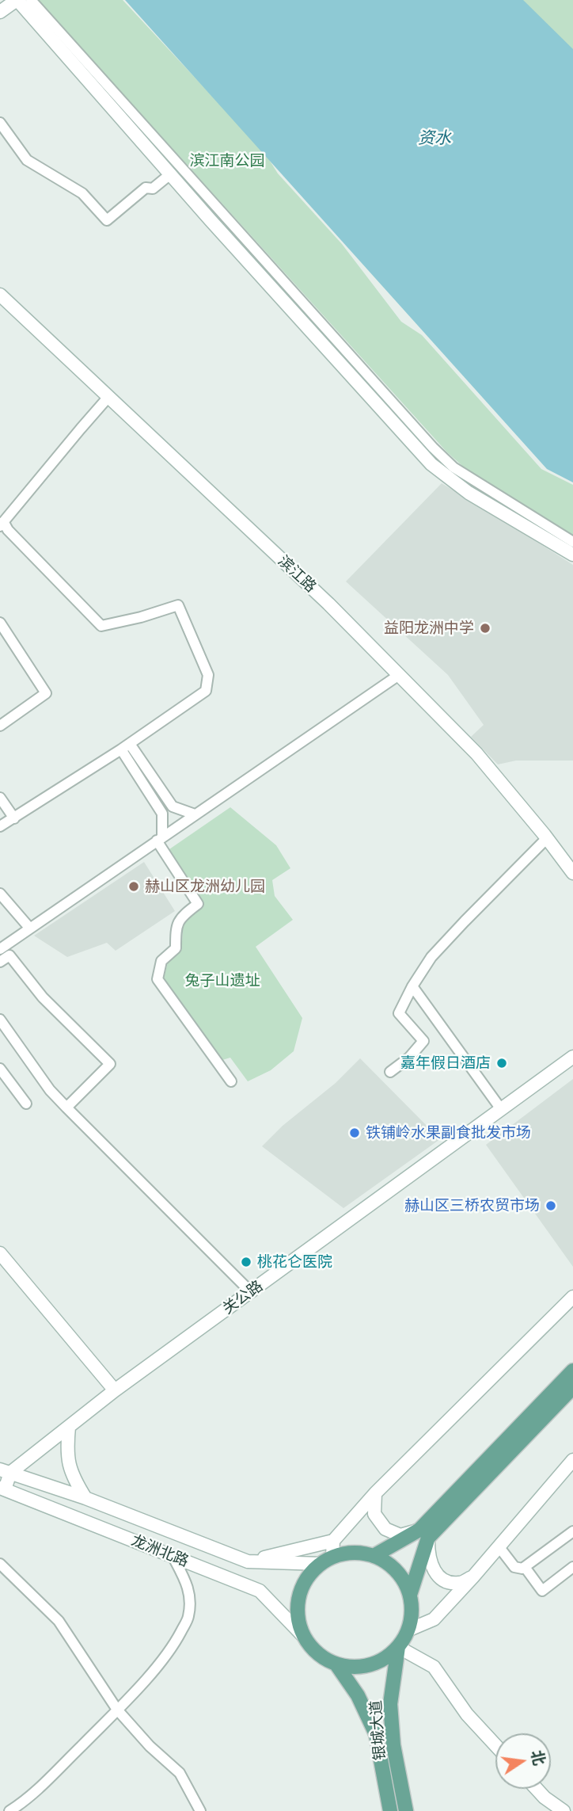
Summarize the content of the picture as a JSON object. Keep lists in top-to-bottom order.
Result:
{
  "streets": {
    "main road": [
      "滨江路",
      "关公路",
      "龙洲北路",
      "银城大道"
    ]
  },
  "crossings": [
    ["关公路", "龙洲北路"],
    ["龙洲北路", "银城大道"]
  ],
  "water": ["资水"],
  "parks": ["滨江南公园", "兔子山遗址"],
  "places": [
    "益阳龙洲中学",
    "赫山区龙洲幼儿园",
    "嘉年假日酒店",
    "铁铺岭水果副食批发市场",
    "赫山区三桥农贸市场",
    "桃花仑医院"
  ],
  "north": "right"
}
